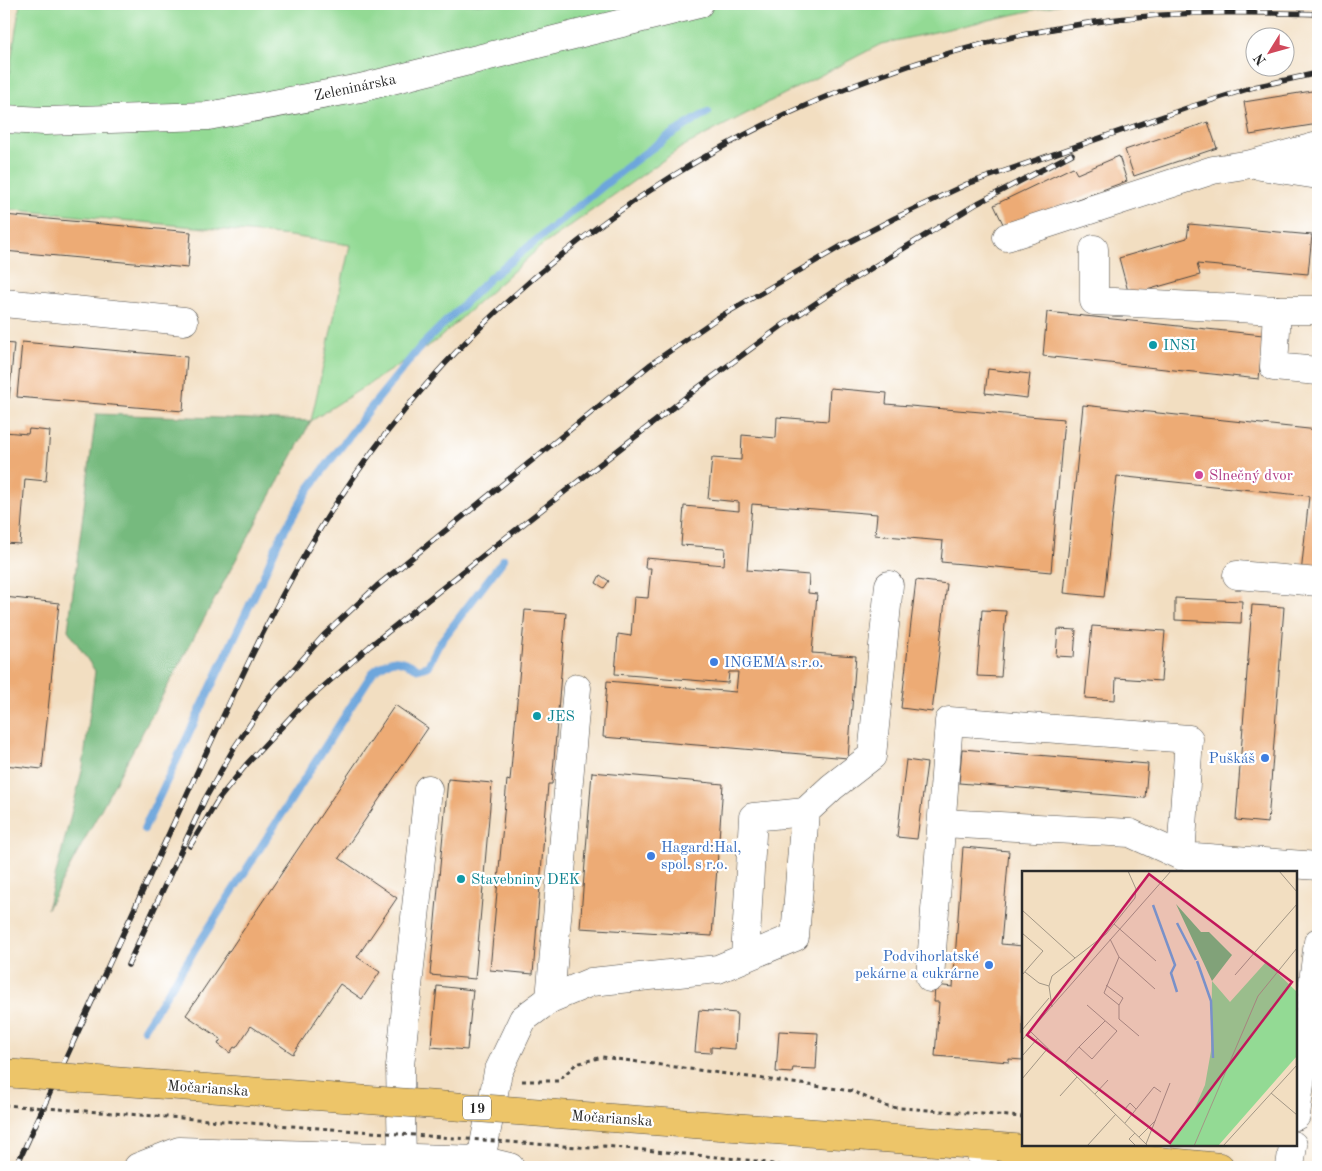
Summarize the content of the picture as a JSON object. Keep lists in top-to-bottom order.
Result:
{
  "streets": {
    "main road": ["Močarianska", "19"],
    "lane": ["Zeleninárska"]
  },
  "places": [
    "INSI",
    "Slnečný dvor",
    "INGEMA s.r.o.",
    "JES",
    "Puškáš",
    "Hagard:Hal, spol. s r.o.",
    "Stavebniny DEK",
    "Podvihorlatské pekárne a cukrárne"
  ],
  "north": "bottom left"
}
